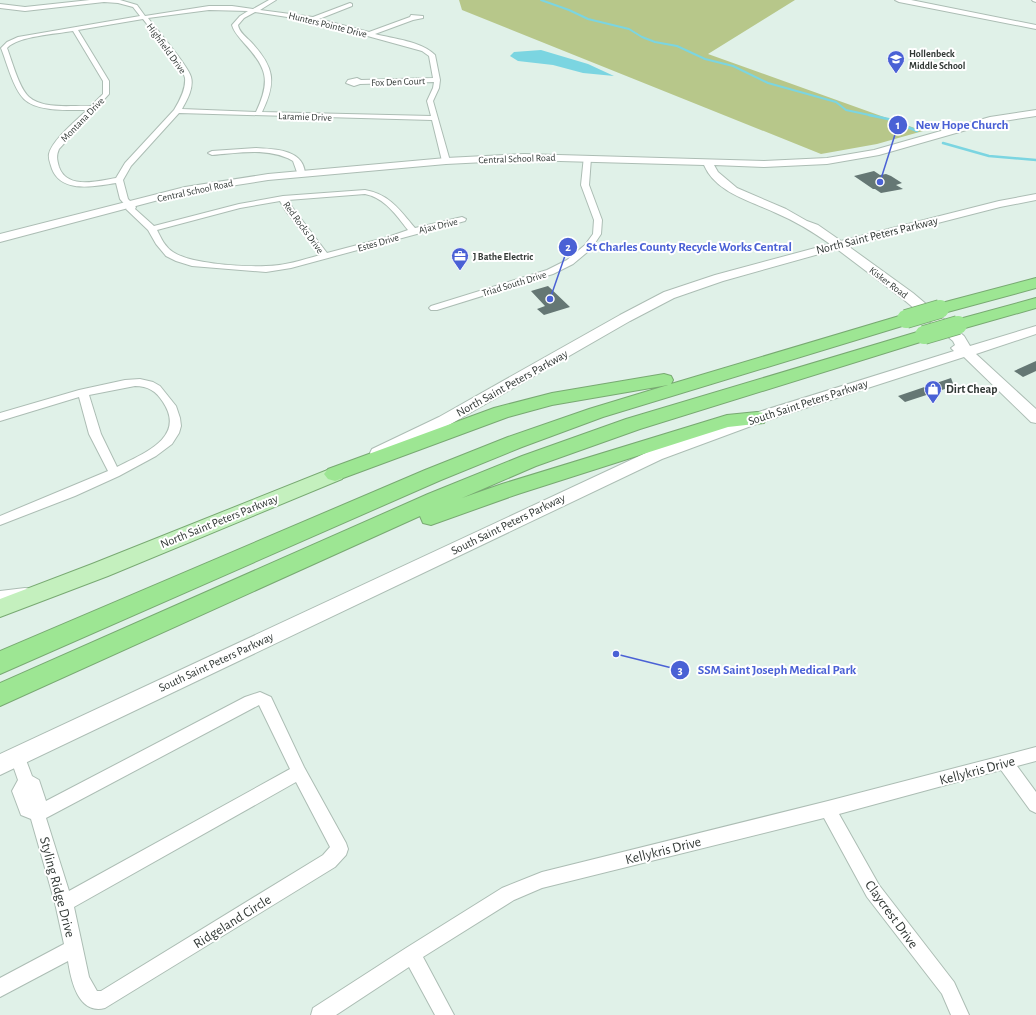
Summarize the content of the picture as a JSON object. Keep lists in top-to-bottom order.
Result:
{
  "streets": {
    "main road": [
      "Central School Road",
      "North Saint Peters Parkway",
      "Kisker Road",
      "South Saint Peters Parkway"
    ],
    "street": [
      "Hunters Pointe Drive",
      "Highfield Drive",
      "Fox Den Court",
      "Laramie Drive",
      "Montana Drive",
      "Ajax Drive",
      "Red Rocks Drive",
      "Estes Drive",
      "Triad South Drive",
      "Kellykris Drive",
      "Styling Ridge Drive",
      "Claycrest Drive",
      "Ridgeland Circle"
    ]
  },
  "crossings": [
    ["Hunters Pointe Drive", "Highfield Drive"],
    ["Hunters Pointe Drive", "Fox Den Court"],
    ["Hunters Pointe Drive", "Laramie Drive"],
    ["Hunters Pointe Drive", "Montana Drive"],
    ["Hunters Pointe Drive", "Central School Road"],
    ["Highfield Drive", "Laramie Drive"],
    ["Highfield Drive", "Montana Drive"],
    ["Central School Road", "Estes Drive"],
    ["Central School Road", "Kisker Road"],
    ["Central School Road", "Triad South Drive"],
    ["Ajax Drive", "Estes Drive"],
    ["Red Rocks Drive", "Estes Drive"],
    ["North Saint Peters Parkway", "Kisker Road"],
    ["Kisker Road", "South Saint Peters Parkway"],
    ["South Saint Peters Parkway", "Styling Ridge Drive"],
    ["Kellykris Drive", "Claycrest Drive"],
    ["Styling Ridge Drive", "Ridgeland Circle"]
  ],
  "places": {
    "school or university": ["Hollenbeck Middle School"],
    "other": ["New Hope Church", "St Charles County Recycle Works Central", "SSM Saint Joseph Medical Park"],
    "office": ["J Bathe Electric"],
    "shop": ["Dirt Cheap"]
  }
}
